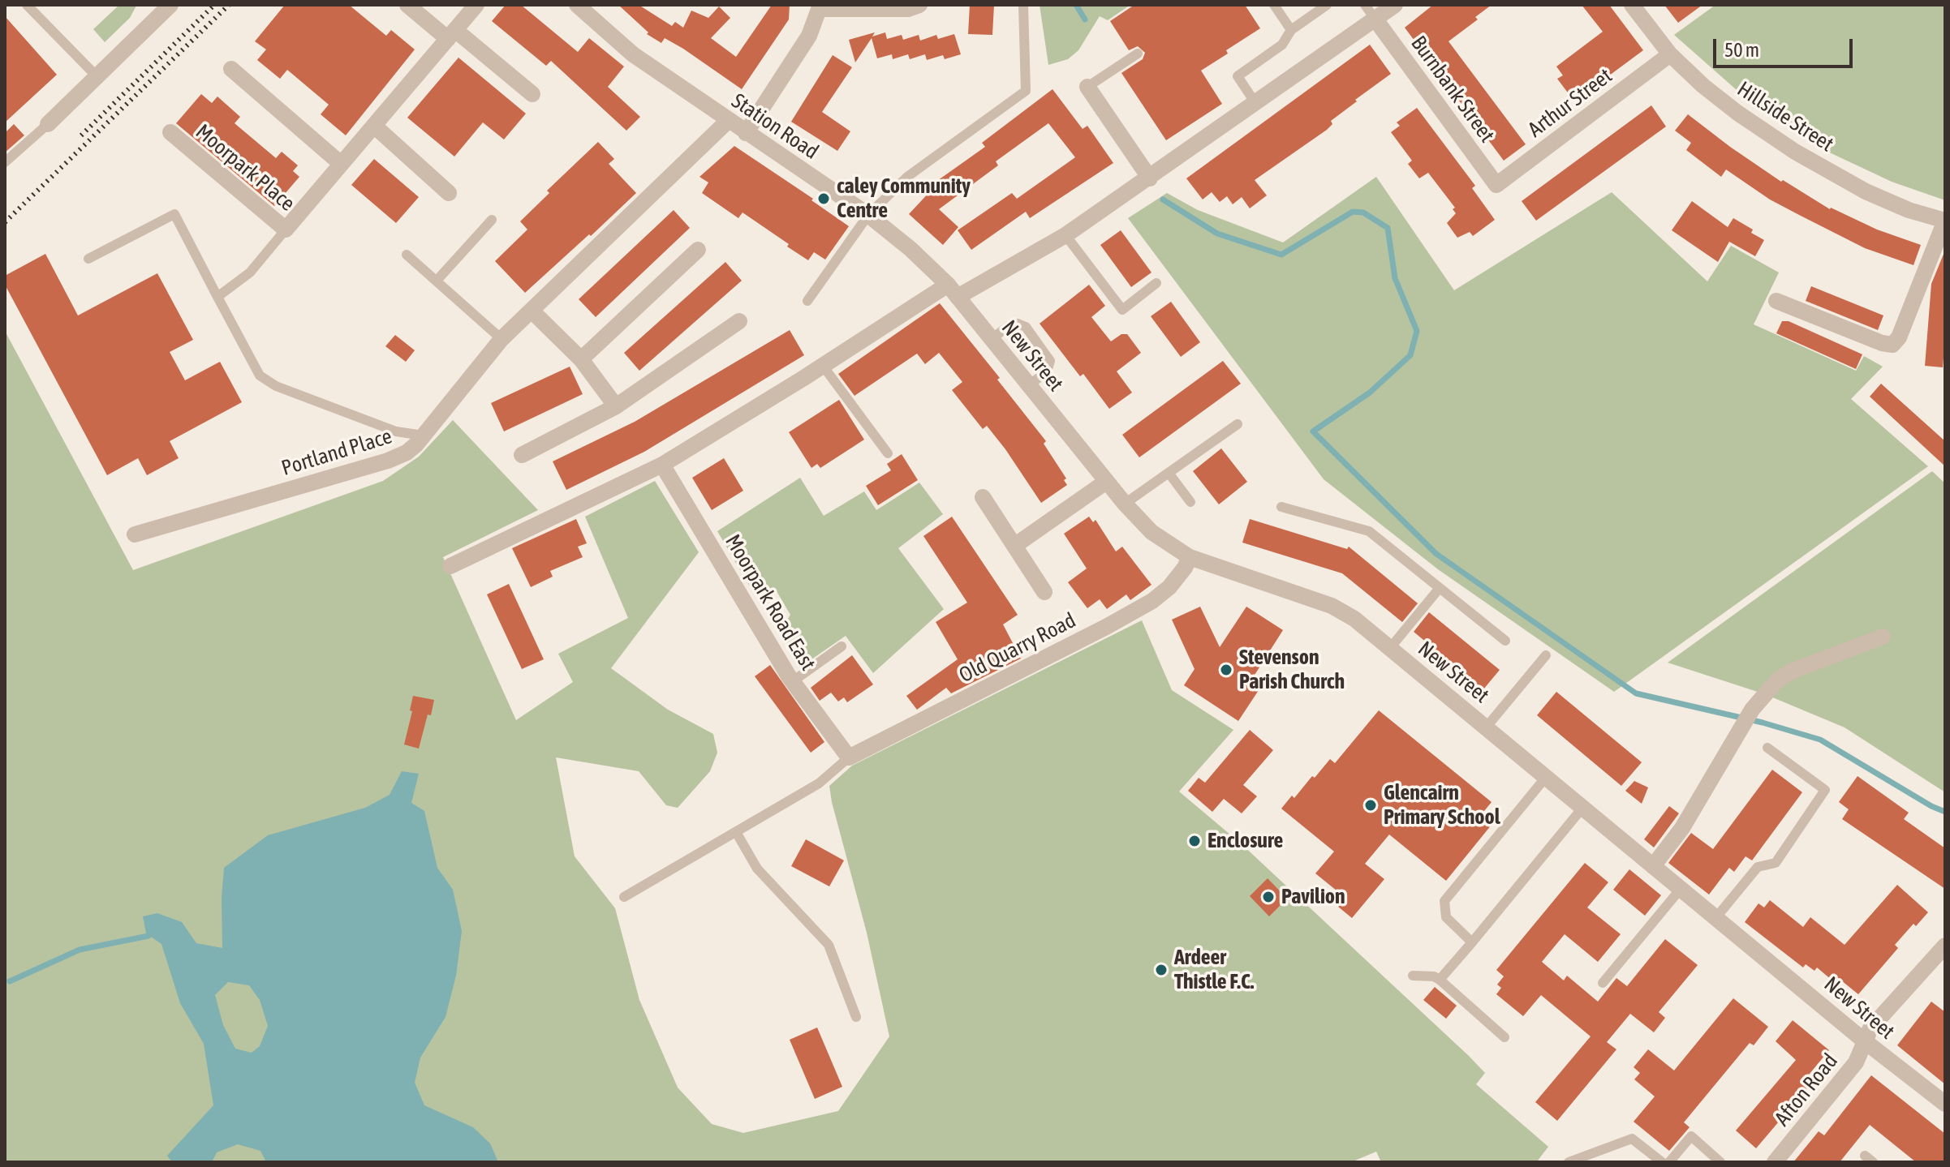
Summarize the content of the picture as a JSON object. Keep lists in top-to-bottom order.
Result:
{
  "streets": {
    "street": [
      "Burnbank Street",
      "Arthur Street",
      "Hillside Street",
      "Station Road",
      "Moorpark Place",
      "New Street",
      "Portland Place",
      "Moorpark Road East",
      "Old Quarry Road",
      "Afton Road"
    ]
  },
  "crossings": [
    ["Burnbank Street", "Arthur Street"],
    ["Arthur Street", "Hillside Street"],
    ["Station Road", "New Street"],
    ["Station Road", "Portland Place"],
    ["New Street", "Old Quarry Road"],
    ["New Street", "Afton Road"],
    ["Moorpark Road East", "Old Quarry Road"]
  ],
  "places": [
    "caley Community Centre",
    "Stevenson Parish Church",
    "Glencairn Primary School",
    "Enclosure",
    "Pavilion",
    "Ardeer Thistle F.C."
  ],
  "scale_bar": "50 m"
}
